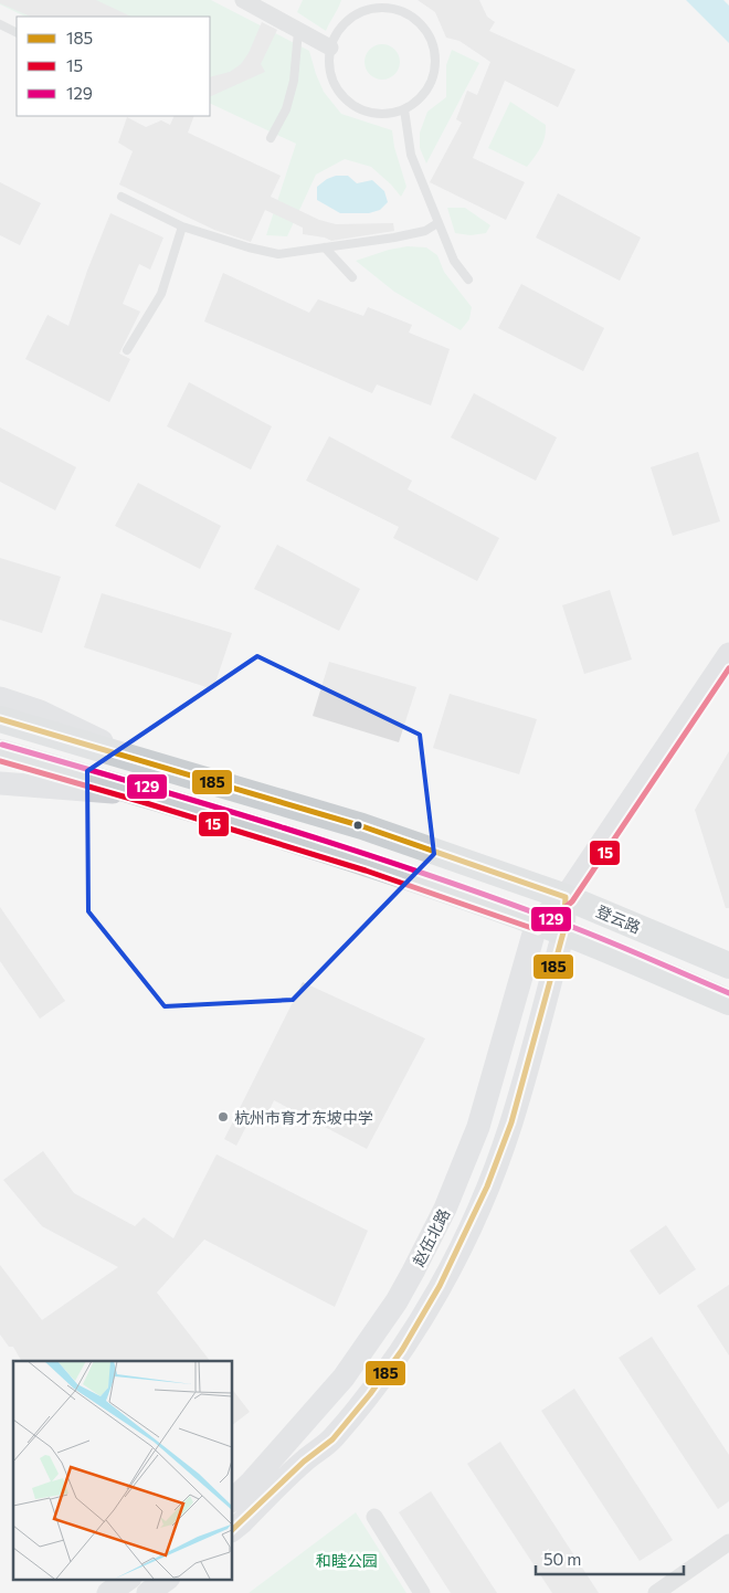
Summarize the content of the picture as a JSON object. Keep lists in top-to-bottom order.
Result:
{
  "streets": {
    "main road": ["登云路", "赵伍北路"]
  },
  "crossings": [
    ["登云路", "赵伍北路"]
  ],
  "parks": ["和睦公园"],
  "places": ["杭州市育才东坡中学"],
  "lines": ["transit line 15", "transit line 185", "transit line 129"],
  "legend": ["185", "15", "129"],
  "scale_bar": "50 m"
}
